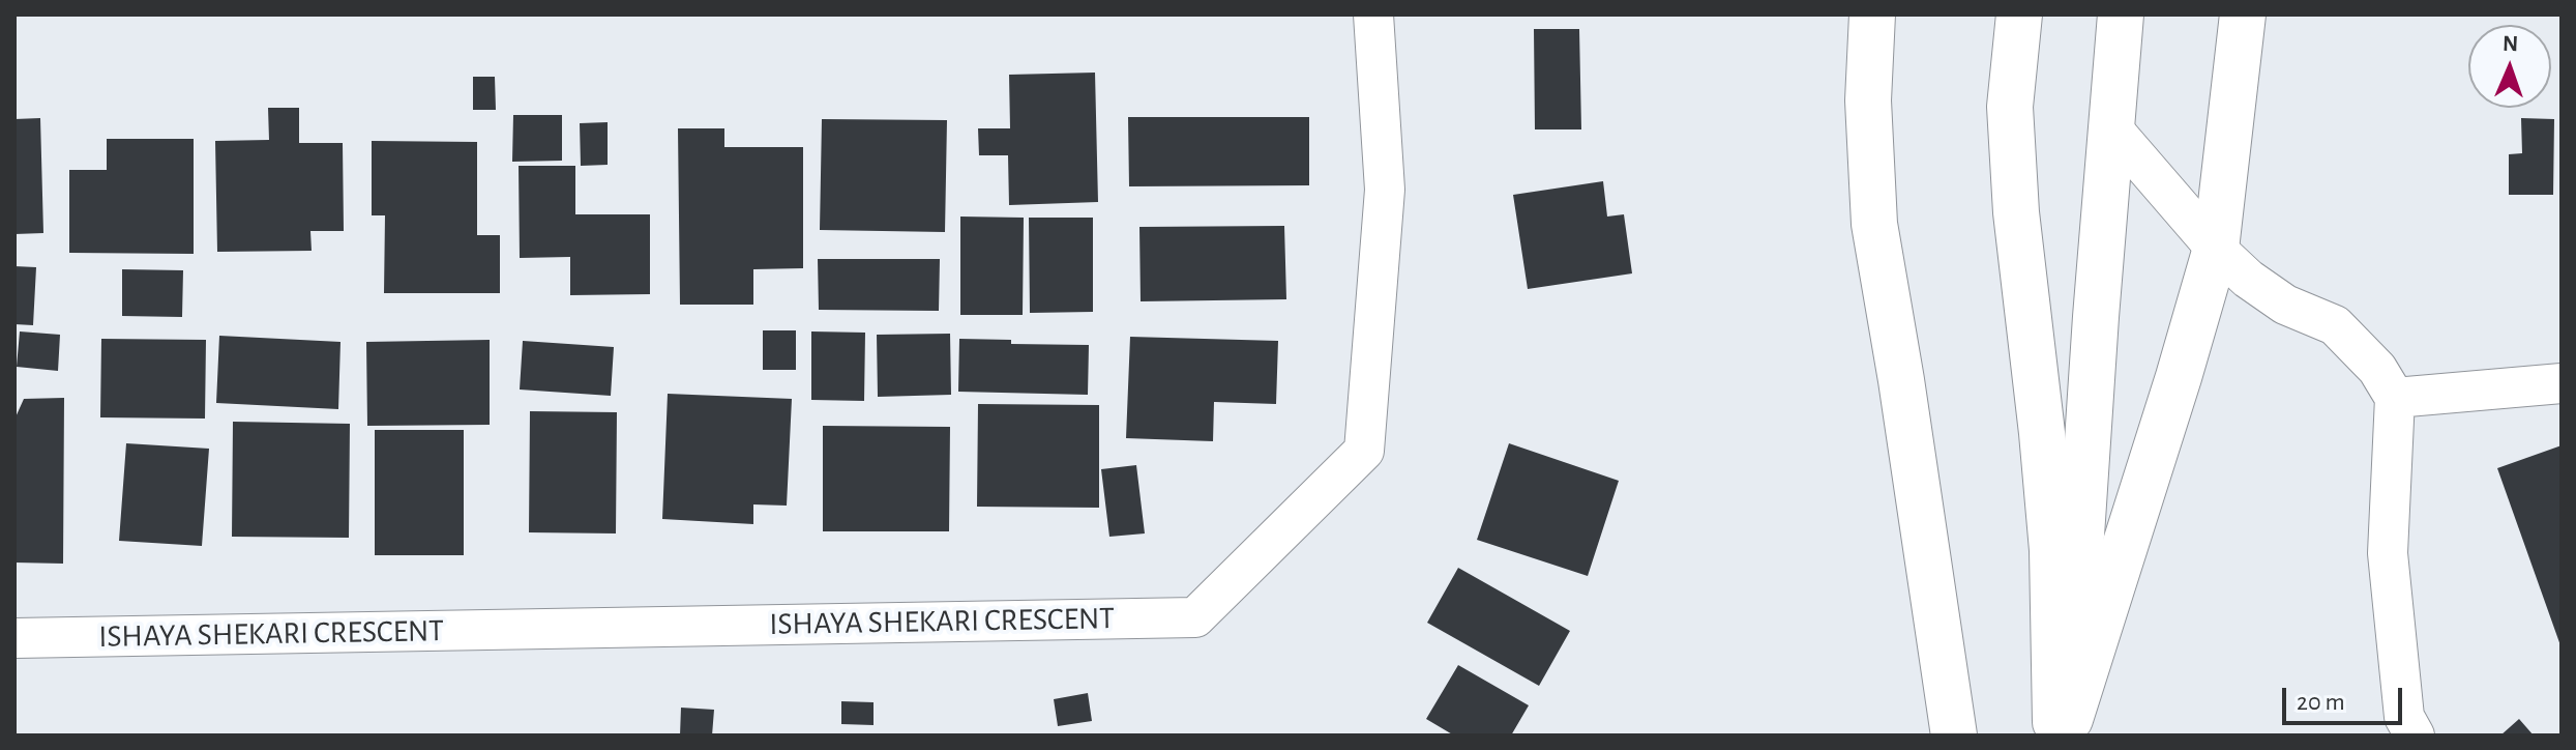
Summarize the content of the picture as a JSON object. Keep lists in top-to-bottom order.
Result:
{
  "streets": {
    "street": ["ISHAYA SHEKARI CRESCENT"]
  },
  "scale_bar": "20 m",
  "north": "top"
}
